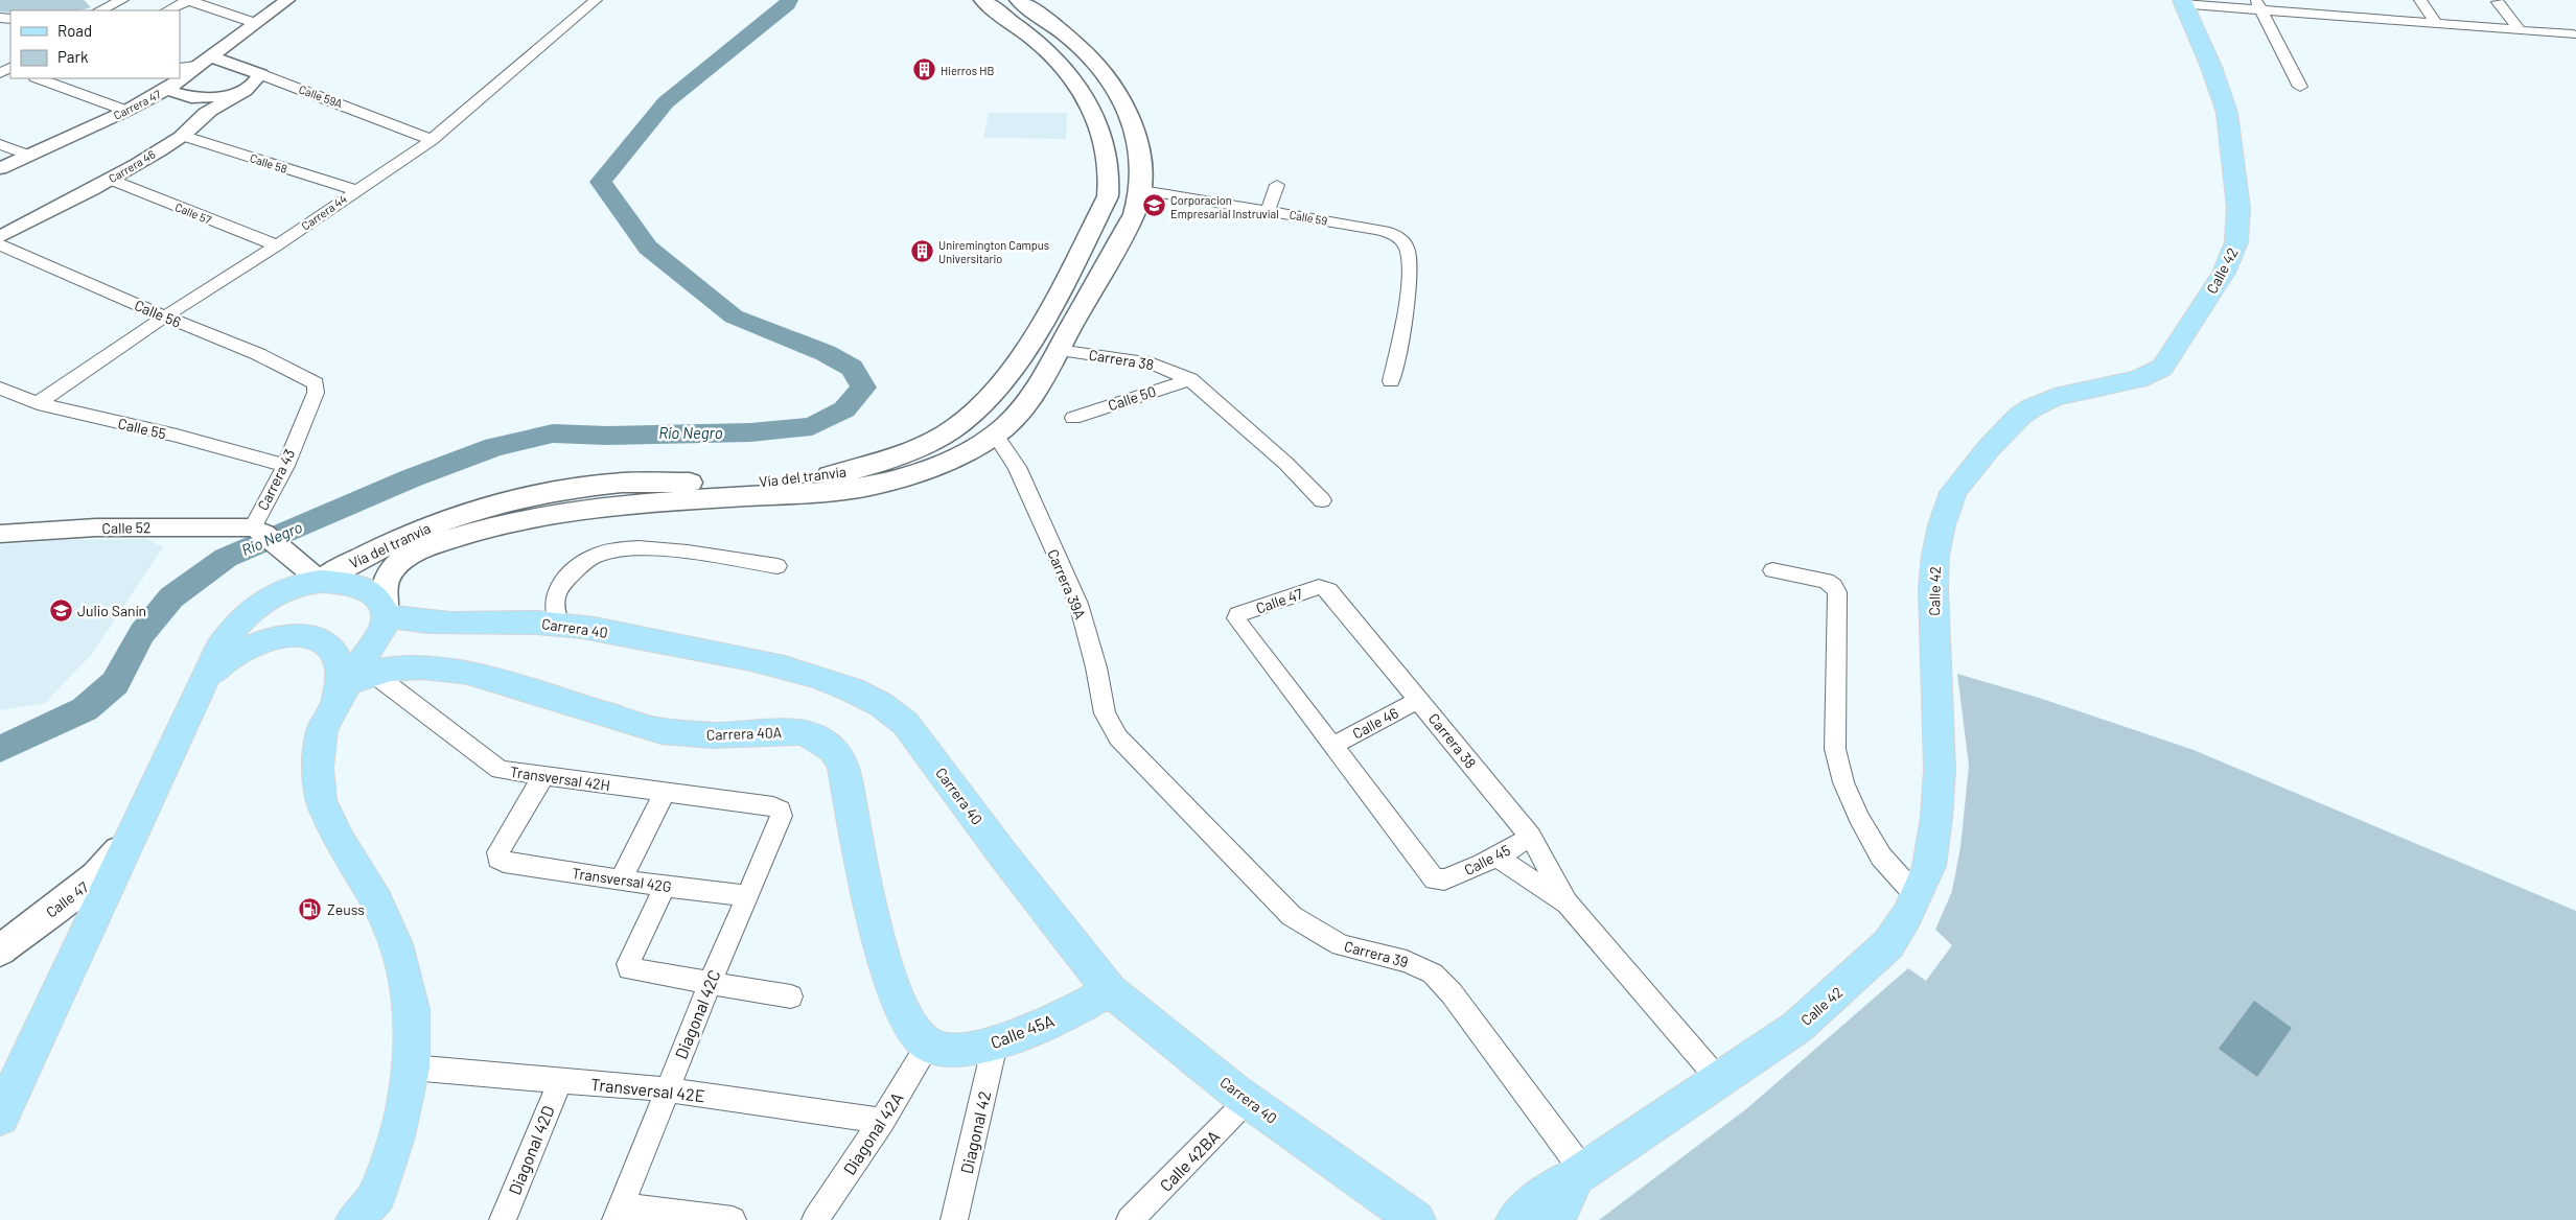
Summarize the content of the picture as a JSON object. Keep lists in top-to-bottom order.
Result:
{
  "streets": {
    "main road": [
      "Calle 42",
      "Vía del tranvía",
      "Calle 47",
      "Carrera 40",
      "Carrera 40A",
      "Calle 45A"
    ],
    "street": [
      "Calle 59A",
      "Carrera 47",
      "Calle 58",
      "Carrera 46",
      "Carrera 44",
      "Calle 57",
      "Calle 59",
      "Calle 56",
      "Carrera 38",
      "Calle 50",
      "Calle 55",
      "Carrera 43",
      "Calle 52",
      "Carrera 39A",
      "Calle 46",
      "Transversal 42H",
      "Calle 45",
      "Transversal 42G",
      "Carrera 39",
      "Diagonal 42C",
      "Transversal 42E",
      "Diagonal 42",
      "Diagonal 42A",
      "Diagonal 42D",
      "Calle 42BA"
    ]
  },
  "crossings": [
    ["Calle 59A", "Carrera 47"],
    ["Calle 59A", "Carrera 46"],
    ["Calle 59A", "Carrera 44"],
    ["Calle 58", "Carrera 46"],
    ["Calle 58", "Carrera 44"],
    ["Carrera 46", "Calle 57"],
    ["Carrera 44", "Calle 57"],
    ["Carrera 44", "Calle 56"],
    ["Carrera 44", "Calle 55"],
    ["Calle 59", "Vía del tranvía"],
    ["Calle 42", "Carrera 38"],
    ["Calle 42", "Carrera 39"],
    ["Calle 56", "Carrera 43"],
    ["Carrera 38", "Calle 50"],
    ["Carrera 38", "Vía del tranvía"],
    ["Carrera 38", "Calle 47"],
    ["Carrera 38", "Calle 46"],
    ["Carrera 38", "Calle 45"],
    ["Calle 55", "Carrera 43"],
    ["Vía del tranvía", "Carrera 43"],
    ["Vía del tranvía", "Carrera 39A"],
    ["Vía del tranvía", "Carrera 40"],
    ["Carrera 43", "Calle 52"],
    ["Carrera 39A", "Carrera 39"],
    ["Calle 47", "Calle 46"],
    ["Carrera 40", "Calle 45A"],
    ["Carrera 40", "Calle 42BA"],
    ["Carrera 40A", "Transversal 42H"],
    ["Carrera 40A", "Calle 45A"],
    ["Carrera 40A", "Diagonal 42A"],
    ["Transversal 42H", "Diagonal 42C"],
    ["Transversal 42G", "Diagonal 42C"],
    ["Diagonal 42C", "Transversal 42E"],
    ["Calle 45A", "Diagonal 42"],
    ["Calle 45A", "Diagonal 42A"],
    ["Transversal 42E", "Diagonal 42A"],
    ["Transversal 42E", "Diagonal 42D"]
  ],
  "water": ["Río Negro"],
  "places": {
    "building": ["Hierros HB", "Uniremington Campus Universitario"],
    "school or university": ["Corporacion Empresarial Instruvial", "Julio Sanín"],
    "fuel station": ["Zeuss"]
  },
  "legend": ["Road", "Park"]
}
